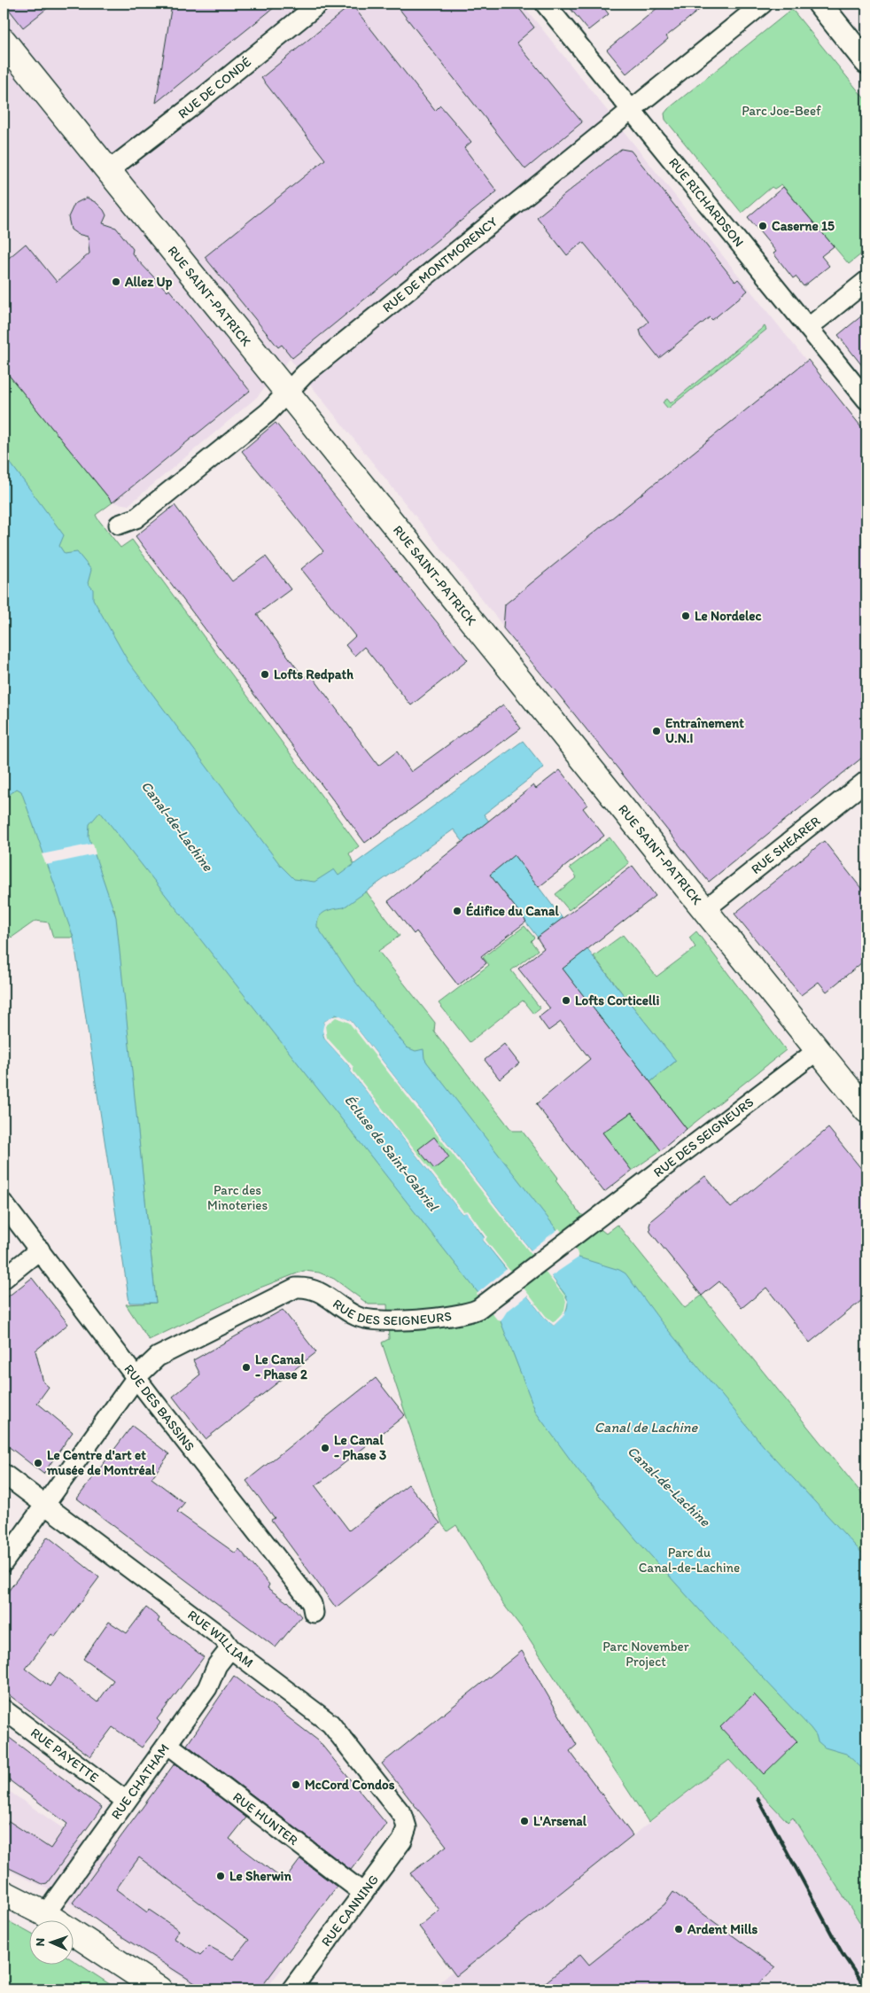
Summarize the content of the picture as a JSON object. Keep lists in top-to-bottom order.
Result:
{
  "streets": {
    "main road": ["RUE SAINT-PATRICK"],
    "street": [
      "RUE DE CONDÉ",
      "RUE RICHARDSON",
      "RUE DE MONTMORENCY",
      "RUE SHEARER",
      "RUE DES SEIGNEURS",
      "RUE DES BASSINS",
      "RUE WILLIAM",
      "RUE PAYETTE",
      "RUE CHATHAM",
      "RUE HUNTER",
      "RUE CANNING"
    ]
  },
  "crossings": [
    ["RUE DE CONDÉ", "RUE SAINT-PATRICK"],
    ["RUE RICHARDSON", "RUE DE MONTMORENCY"],
    ["RUE DE MONTMORENCY", "RUE SAINT-PATRICK"],
    ["RUE SAINT-PATRICK", "RUE SHEARER"],
    ["RUE SAINT-PATRICK", "RUE DES SEIGNEURS"],
    ["RUE DES SEIGNEURS", "RUE DES BASSINS"],
    ["RUE DES SEIGNEURS", "RUE WILLIAM"],
    ["RUE WILLIAM", "RUE CHATHAM"],
    ["RUE WILLIAM", "RUE CANNING"],
    ["RUE PAYETTE", "RUE CHATHAM"],
    ["RUE CHATHAM", "RUE HUNTER"],
    ["RUE HUNTER", "RUE CANNING"]
  ],
  "water": ["Canal-de-Lachine", "Écluse de Saint-Gabriel", "Canal de Lachine"],
  "parks": [
    "Parc Joe-Beef",
    "Parc des Minoteries",
    "Parc du Canal-de-Lachine",
    "Parc November Project"
  ],
  "places": [
    "Caserne 15",
    "Allez Up",
    "Le Nordelec",
    "Lofts Redpath",
    "Entraînement U.N.I",
    "Édifice du Canal",
    "Lofts Corticelli",
    "Le Canal - Phase 2",
    "Le Canal - Phase 3",
    "Le Centre d'art et musée de Montréal",
    "McCord Condos",
    "L'Arsenal",
    "Le Sherwin",
    "Ardent Mills"
  ],
  "north": "left"
}
